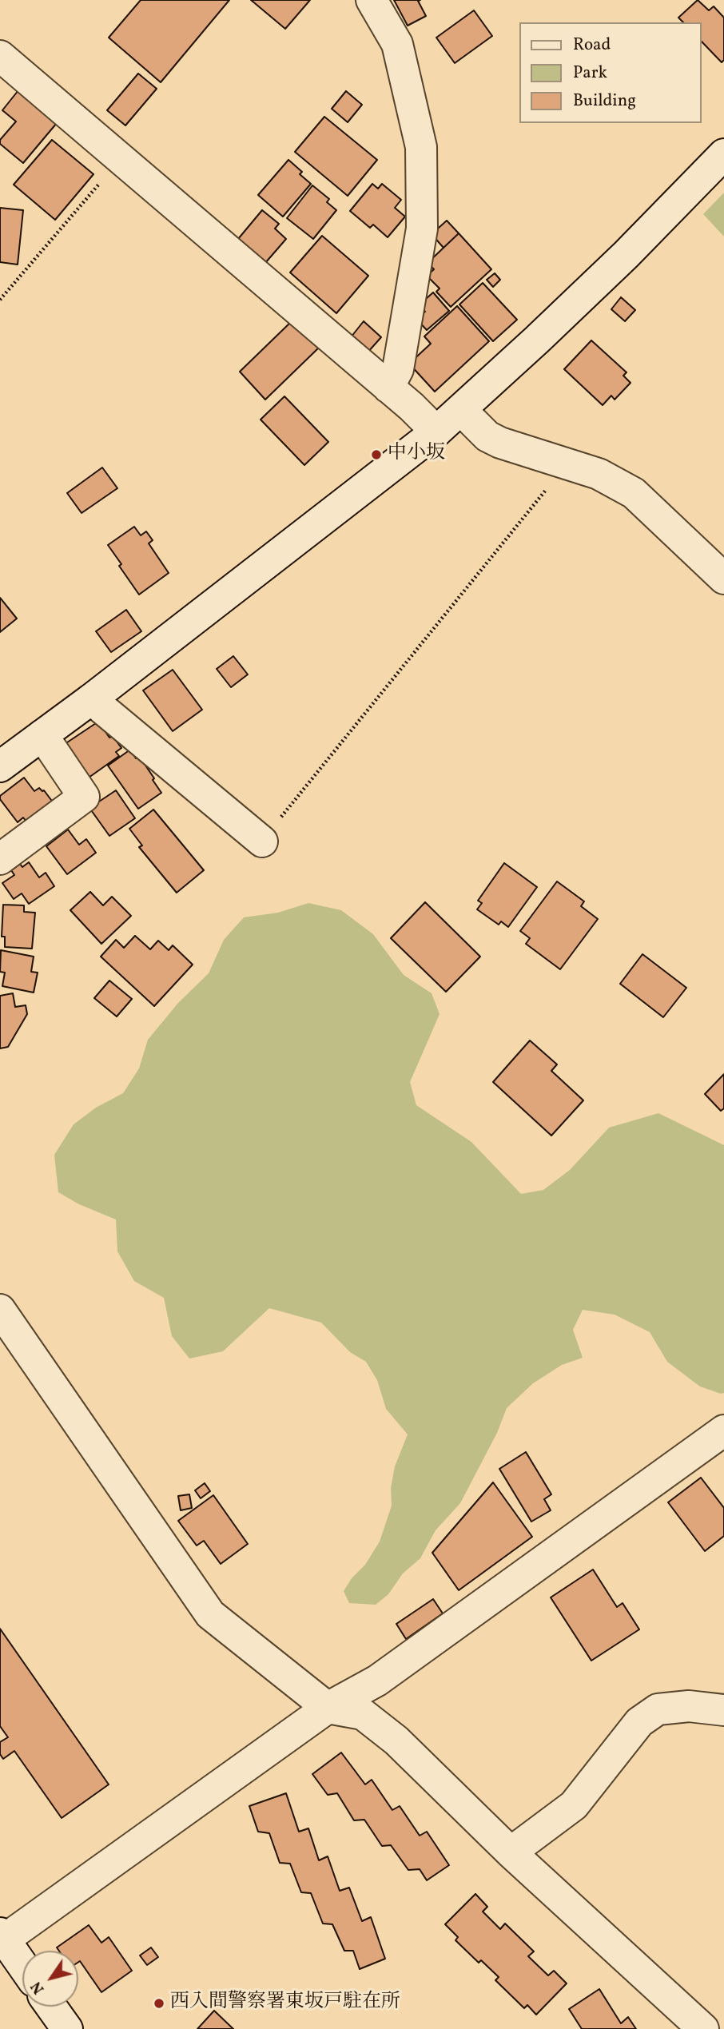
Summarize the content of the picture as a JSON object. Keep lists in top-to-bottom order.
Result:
{
  "places": ["中小坂", "西入間警察署東坂戸駐在所"],
  "legend": ["Road", "Park", "Building"],
  "north": "bottom left"
}
